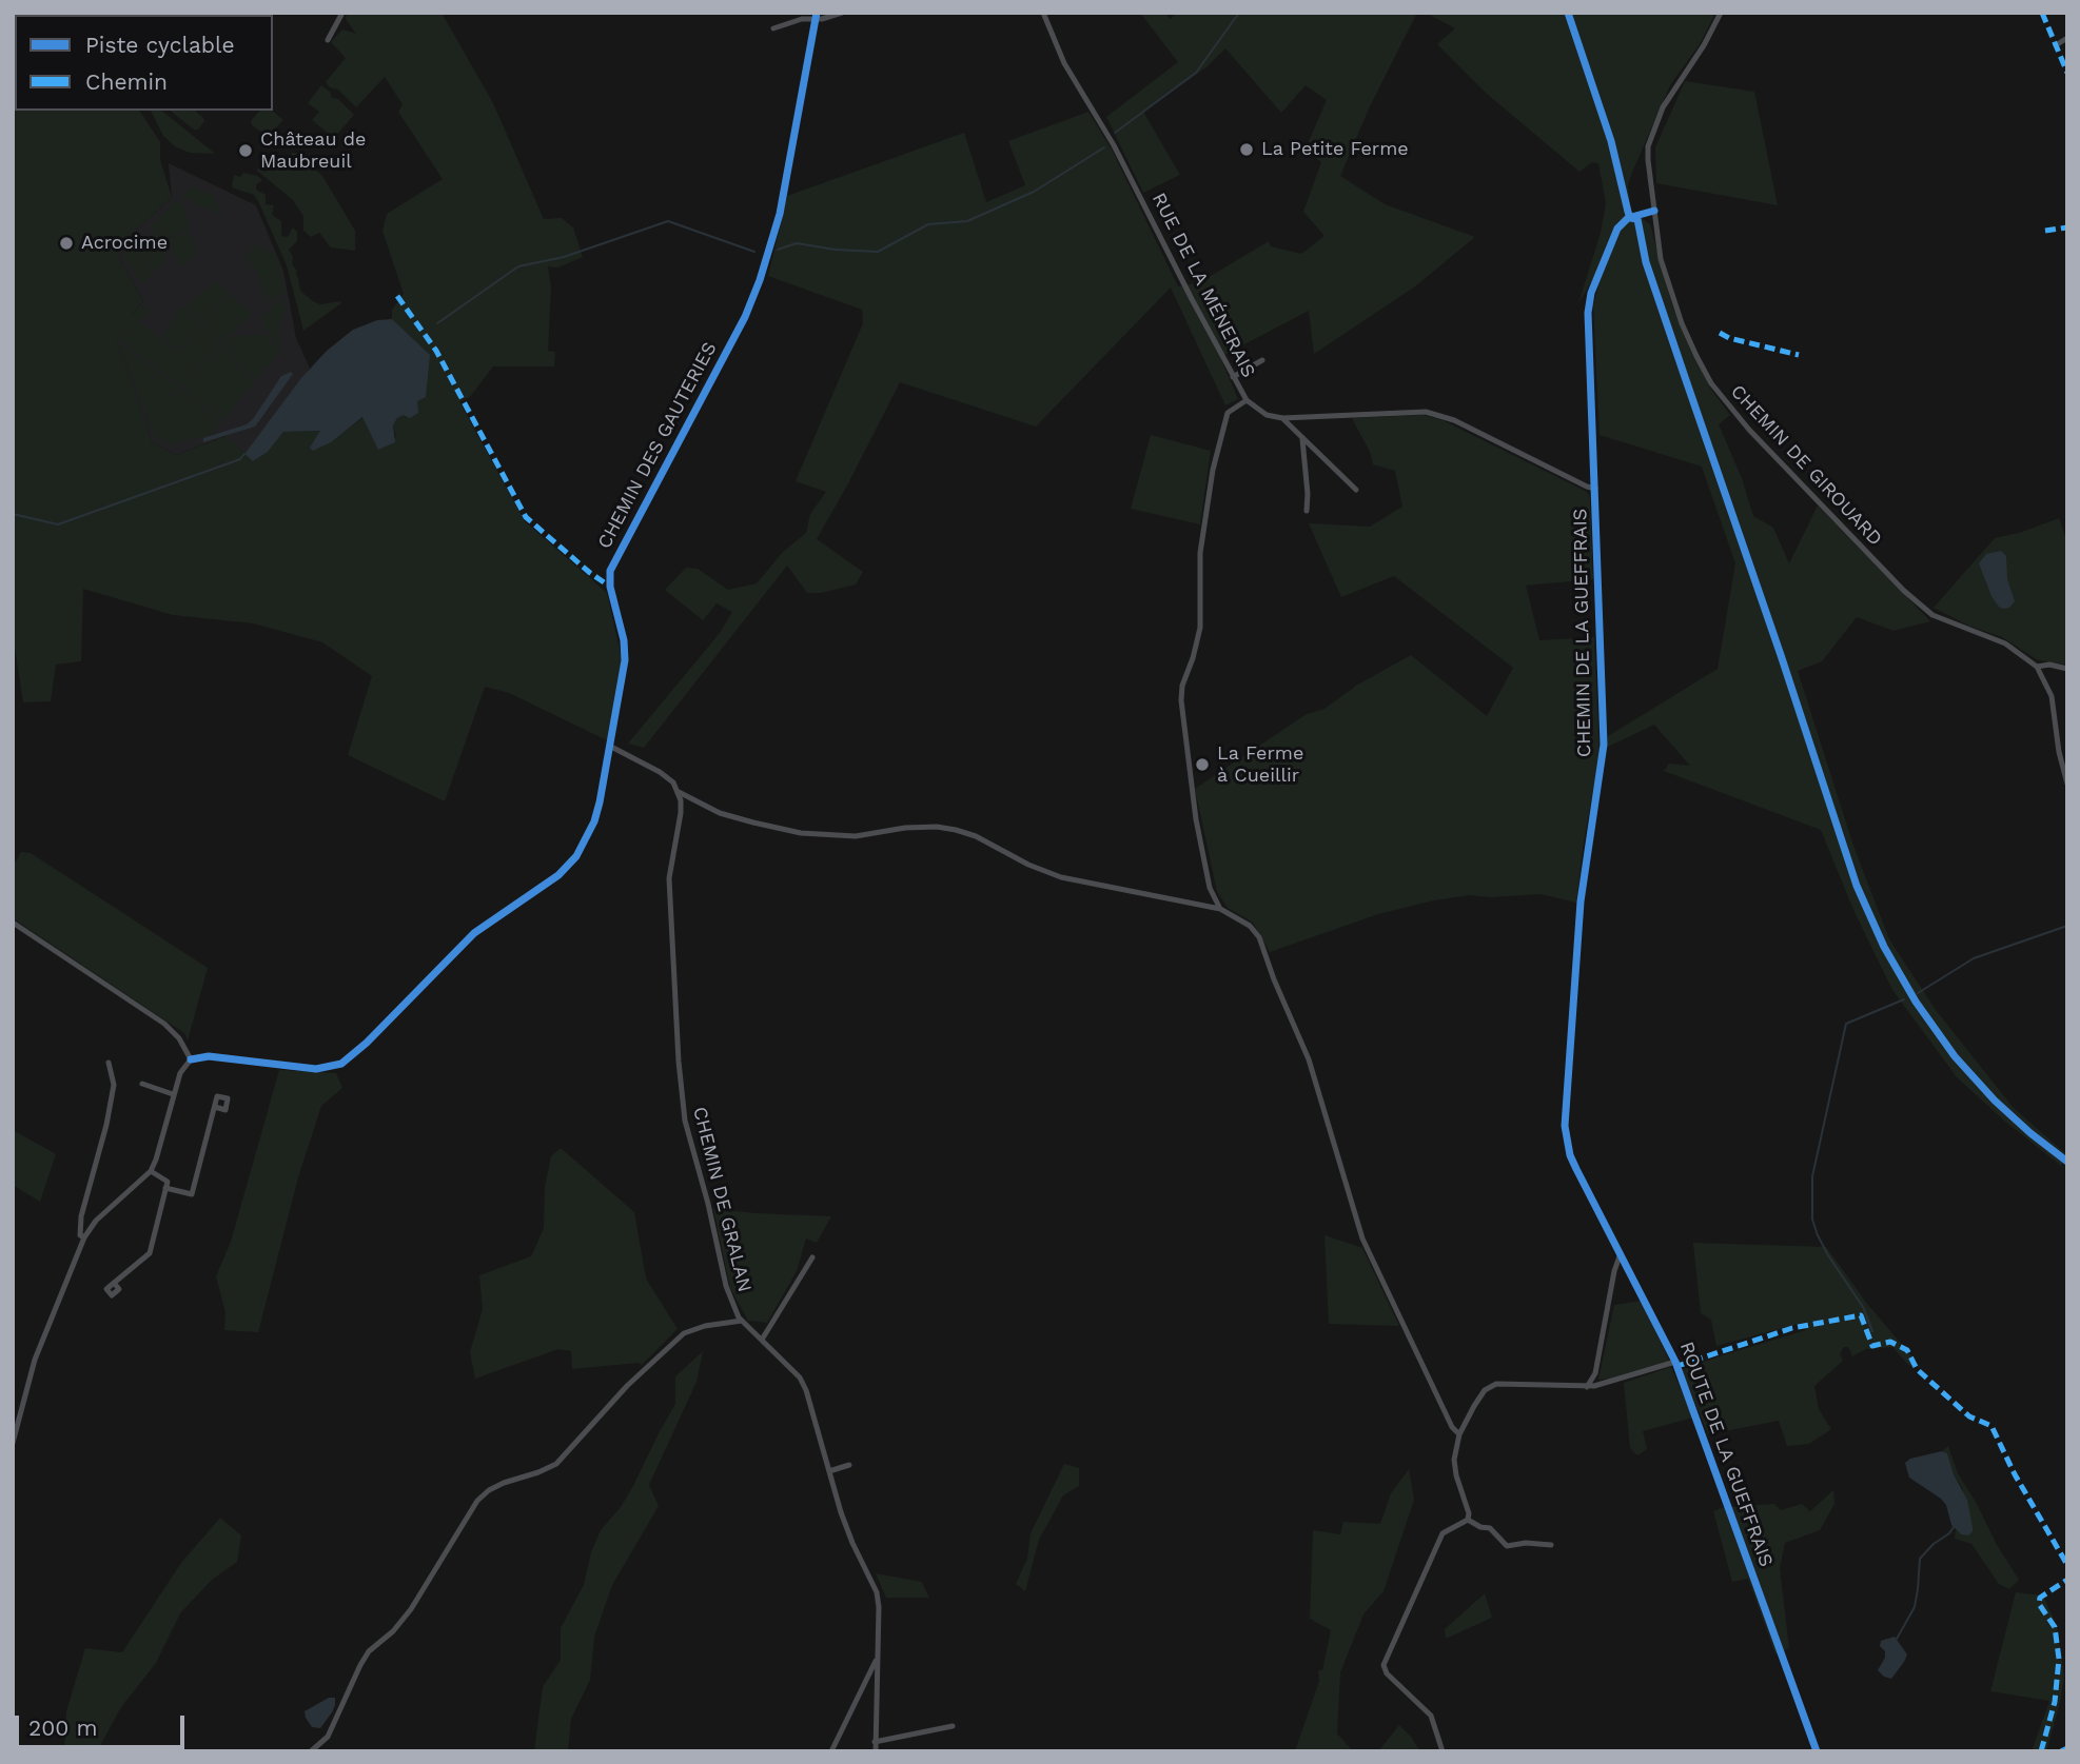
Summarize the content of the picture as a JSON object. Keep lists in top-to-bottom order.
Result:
{
  "streets": {
    "street": [
      "RUE DE LA MÉNERAIS",
      "CHEMIN DES GAUTERIES",
      "CHEMIN DE GIROUARD",
      "CHEMIN DE LA GUEFFRAIS",
      "CHEMIN DE GRALAN",
      "ROUTE DE LA GUEFFRAIS"
    ]
  },
  "crossings": [
    ["RUE DE LA MÉNERAIS", "CHEMIN DE LA GUEFFRAIS"],
    ["CHEMIN DE GIROUARD", "CHEMIN DE LA GUEFFRAIS"],
    ["CHEMIN DE LA GUEFFRAIS", "ROUTE DE LA GUEFFRAIS"]
  ],
  "places": [
    "La Petite Ferme",
    "Château de Maubreuil",
    "Acrocime",
    "La Ferme à Cueillir"
  ],
  "legend": ["Piste cyclable", "Chemin"],
  "scale_bar": "200 m"
}
